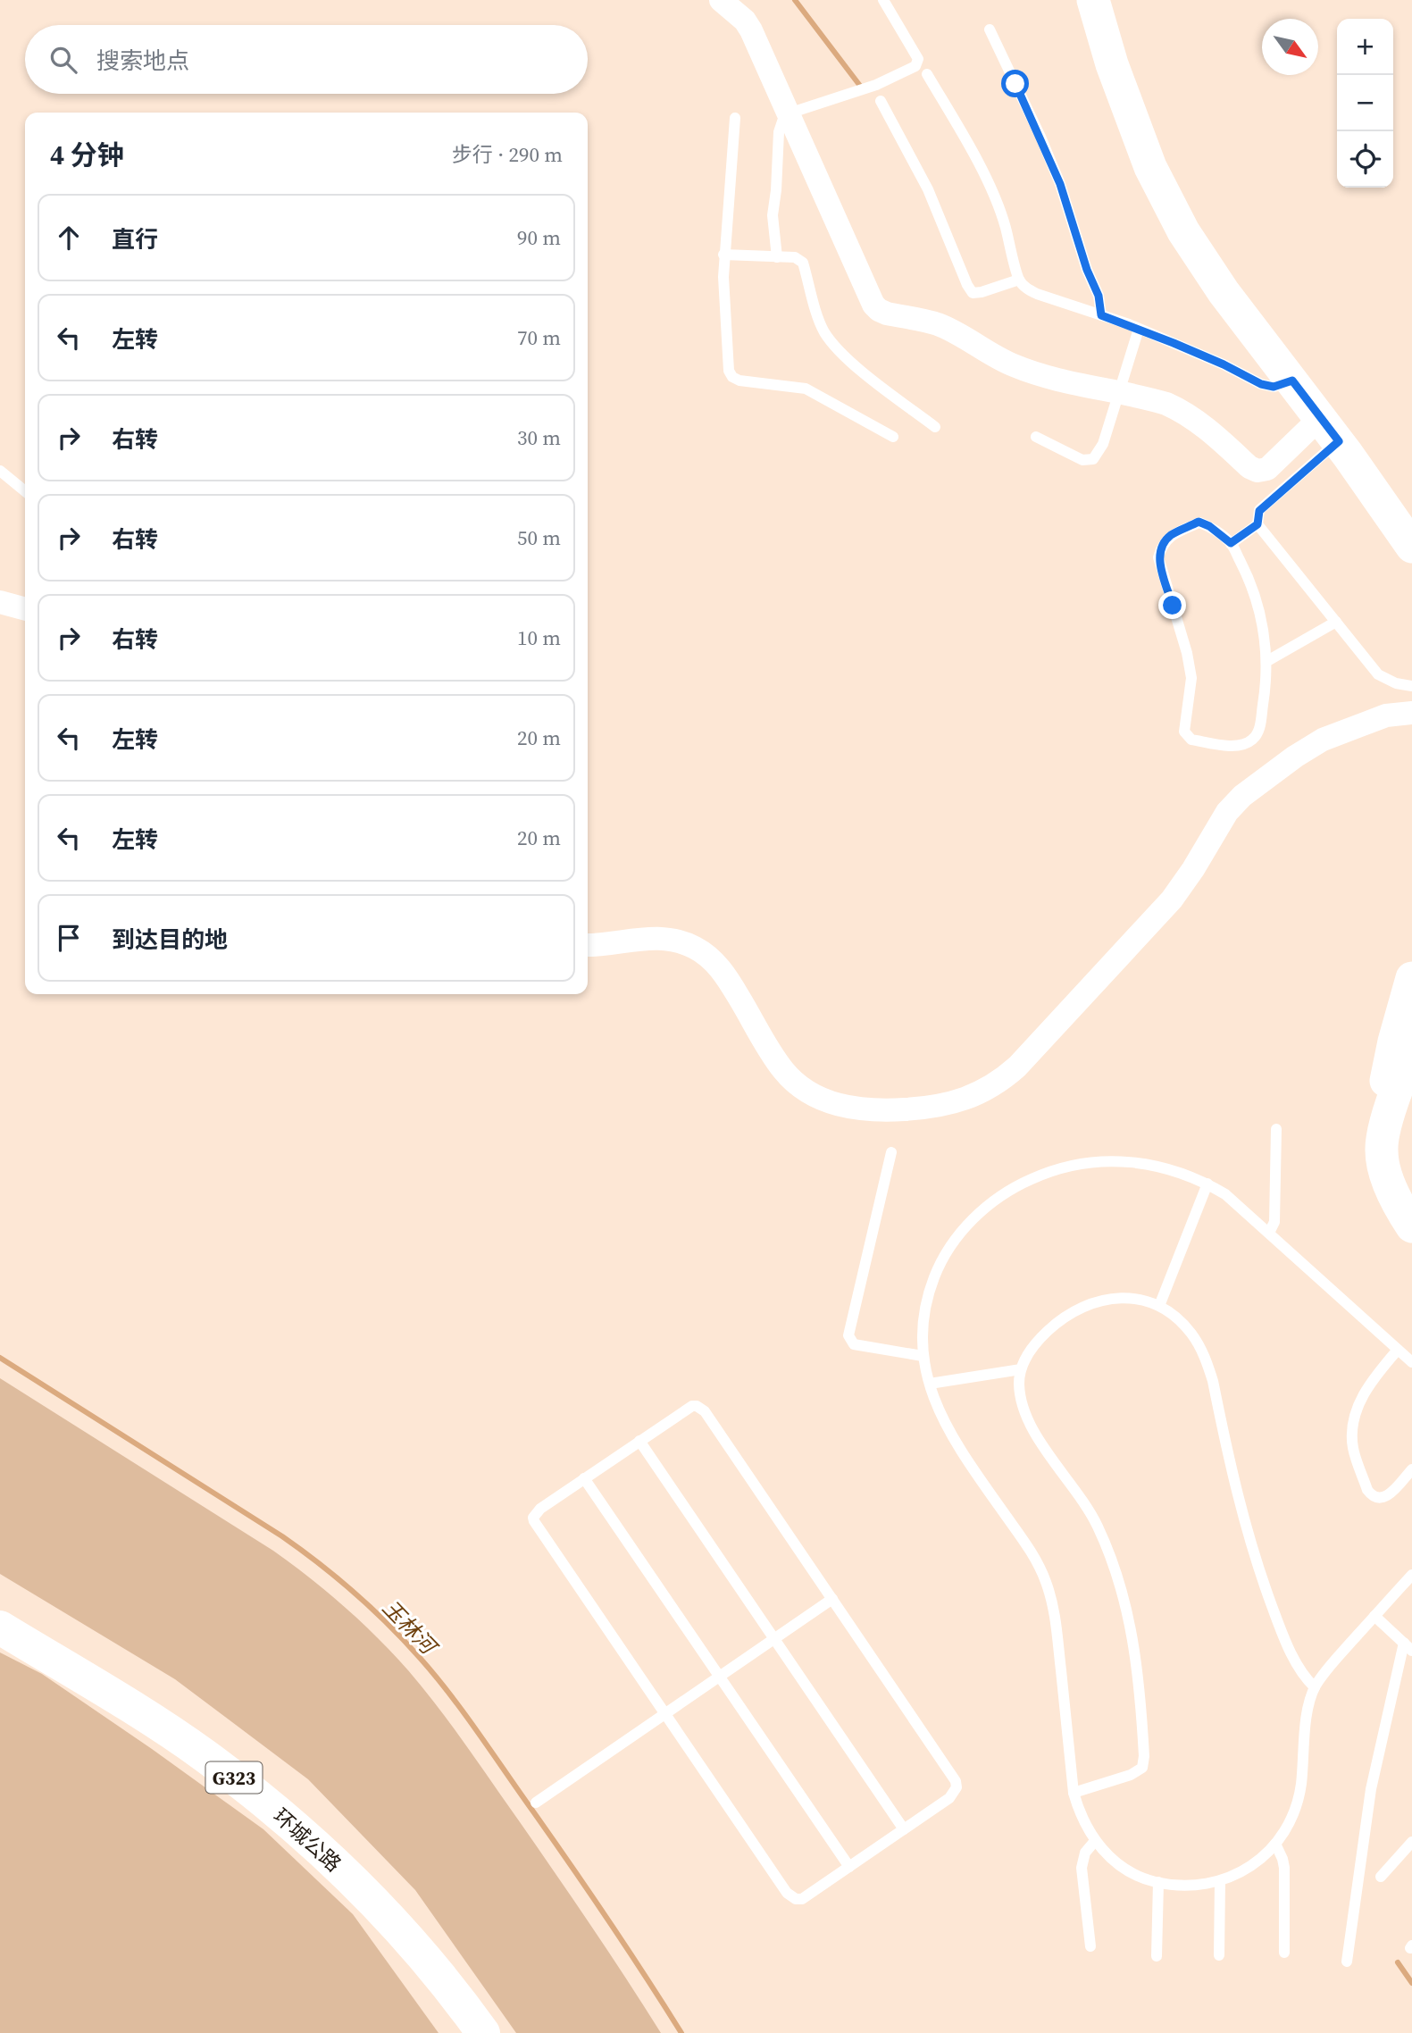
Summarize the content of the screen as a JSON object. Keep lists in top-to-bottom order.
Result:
{
  "streets": {
    "highway": ["G323", "环城公路"]
  },
  "water": ["玉林河"],
  "north": "bottom right",
  "page": {
    "map_buttons": ["+", "−"],
    "search": "搜索地点",
    "heading": ["4 分钟", "步行 · 290 m"],
    "list": [
      ["直行", "90 m"],
      ["左转", "70 m"],
      ["右转", "30 m"],
      ["右转", "50 m"],
      ["右转", "10 m"],
      ["左转", "20 m"],
      ["左转", "20 m"],
      "到达目的地"
    ]
  }
}
